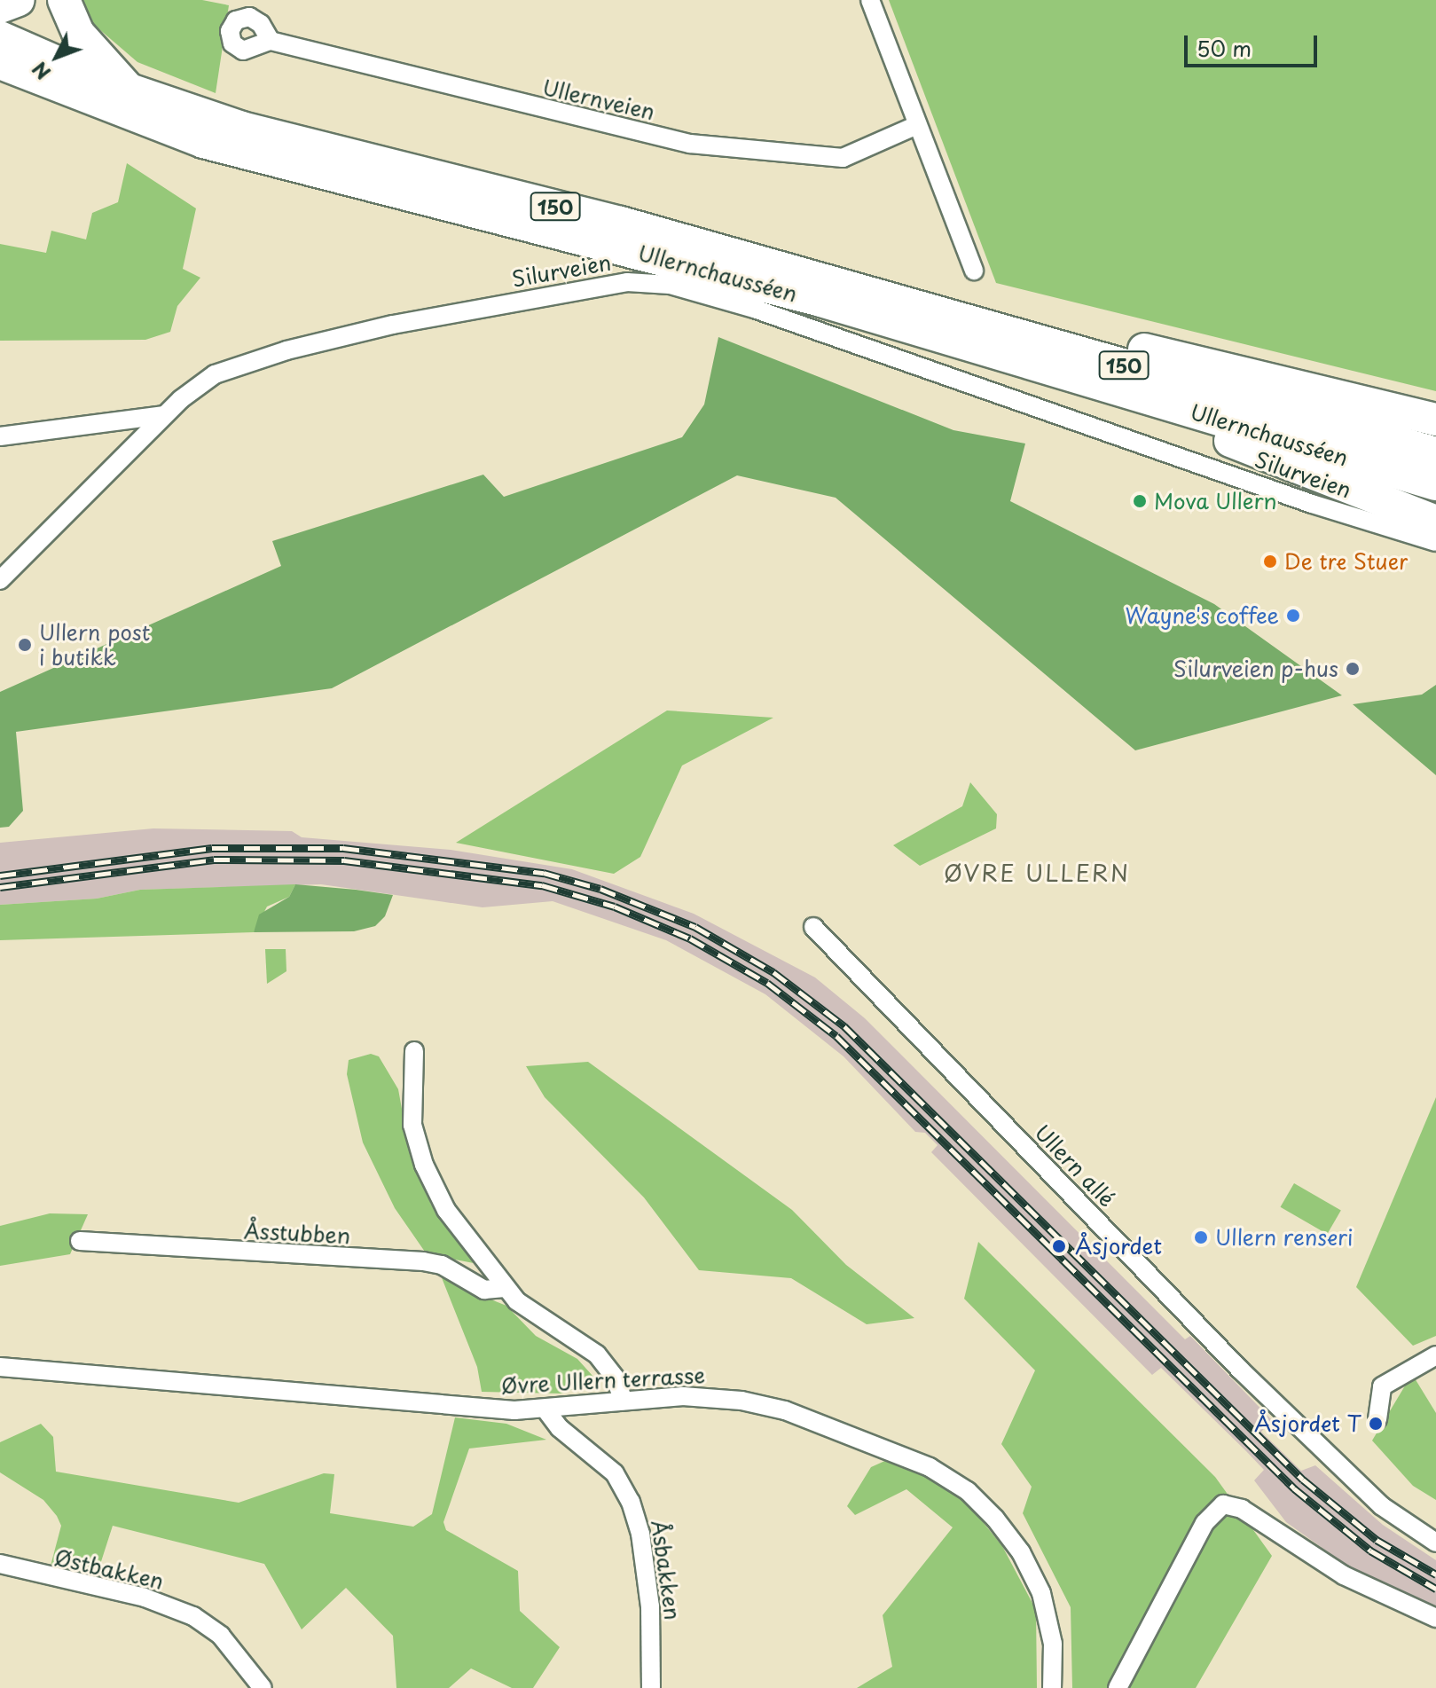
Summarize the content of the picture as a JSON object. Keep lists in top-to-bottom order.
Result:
{
  "streets": {
    "highway": ["150", "Ullernchausséen"],
    "street": [
      "Ullernveien",
      "Silurveien",
      "Ullern allé",
      "Åsstubben",
      "Øvre Ullern terrasse",
      "Østbakken",
      "Åsbakken"
    ]
  },
  "crossings": [
    ["150", "Ullernchausséen"],
    ["Øvre Ullern terrasse", "Åsbakken"]
  ],
  "districts": ["ØVRE ULLERN"],
  "places": [
    "Mova Ullern",
    "De tre Stuer",
    "Wayne's coffee",
    "Ullern post i butikk",
    "Silurveien p-hus",
    "Ullern renseri",
    "Åsjordet",
    "Åsjordet T"
  ],
  "scale_bar": "50 m",
  "north": "bottom left"
}
